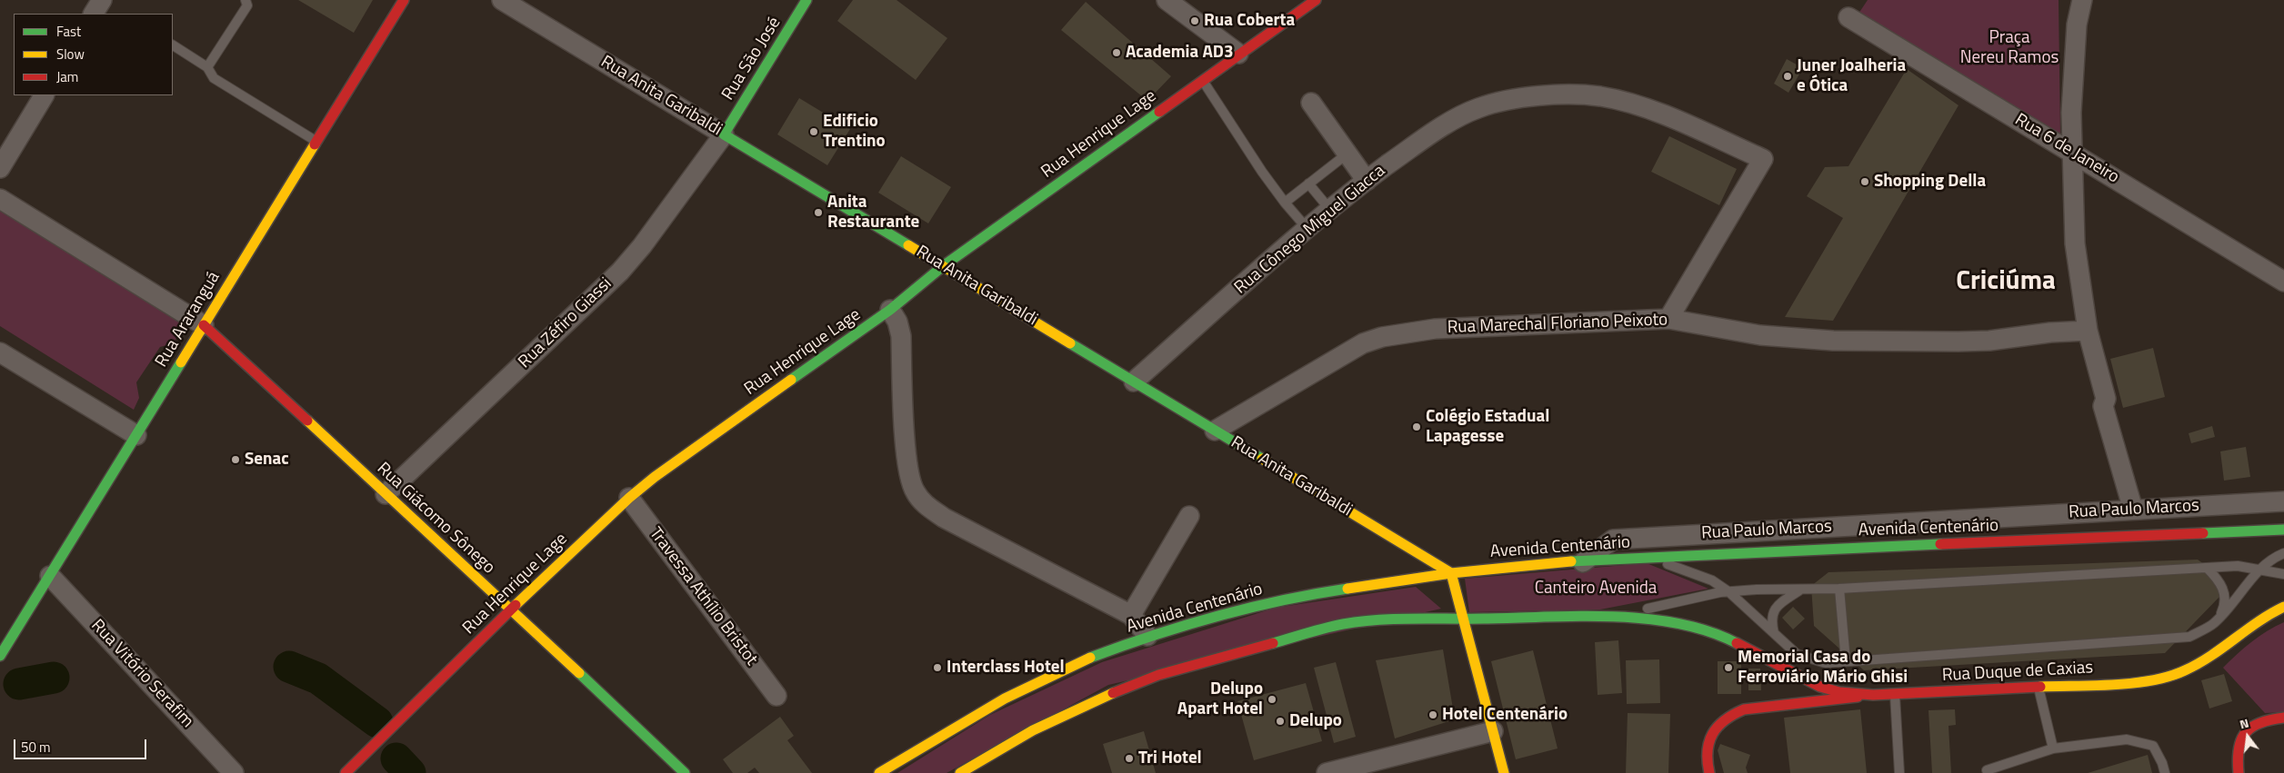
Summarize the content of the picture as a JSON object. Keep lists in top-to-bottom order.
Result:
{
  "streets": {
    "main road": [
      "Rua São José",
      "Rua Anita Garibaldi",
      "Rua Henrique Lage",
      "Rua Araranguá",
      "Rua Giácomo Sônego",
      "Avenida Centenário",
      "Rua Duque de Caxias"
    ],
    "street": [
      "Rua 6 de Janeiro",
      "Rua Cônego Miguel Giacca",
      "Rua Zéfiro Giassi",
      "Rua Marechal Floriano Peixoto",
      "Rua Paulo Marcos",
      "Travessa Athílio Bristot",
      "Rua Vitório Serafim"
    ]
  },
  "crossings": [
    ["Rua São José", "Rua Anita Garibaldi"],
    ["Rua São José", "Rua Zéfiro Giassi"],
    ["Rua Anita Garibaldi", "Rua Henrique Lage"],
    ["Rua Anita Garibaldi", "Rua Cônego Miguel Giacca"],
    ["Rua Anita Garibaldi", "Rua Zéfiro Giassi"],
    ["Rua Anita Garibaldi", "Rua Marechal Floriano Peixoto"],
    ["Rua Anita Garibaldi", "Avenida Centenário"],
    ["Rua Henrique Lage", "Rua Giácomo Sônego"],
    ["Rua Henrique Lage", "Travessa Athílio Bristot"],
    ["Rua Cônego Miguel Giacca", "Rua Marechal Floriano Peixoto"],
    ["Rua Araranguá", "Rua Giácomo Sônego"],
    ["Rua Araranguá", "Rua Vitório Serafim"],
    ["Rua Zéfiro Giassi", "Rua Giácomo Sônego"],
    ["Rua Paulo Marcos", "Avenida Centenário"]
  ],
  "districts": ["Criciúma"],
  "parks": ["Praça Nereu Ramos", "Canteiro Avenida"],
  "places": [
    "Rua Coberta",
    "Academia AD3",
    "Juner Joalheria e Ótica",
    "Edificio Trentino",
    "Shopping Della",
    "Anita Restaurante",
    "Colégio Estadual Lapagesse",
    "Senac",
    "Interclass Hotel",
    "Memorial Casa do Ferroviário Mário Ghisi",
    "Delupo Apart Hotel",
    "Hotel Centenário",
    "Delupo",
    "Tri Hotel"
  ],
  "legend": ["Fast", "Slow", "Jam"],
  "scale_bar": "50 m",
  "north": "top"
}
